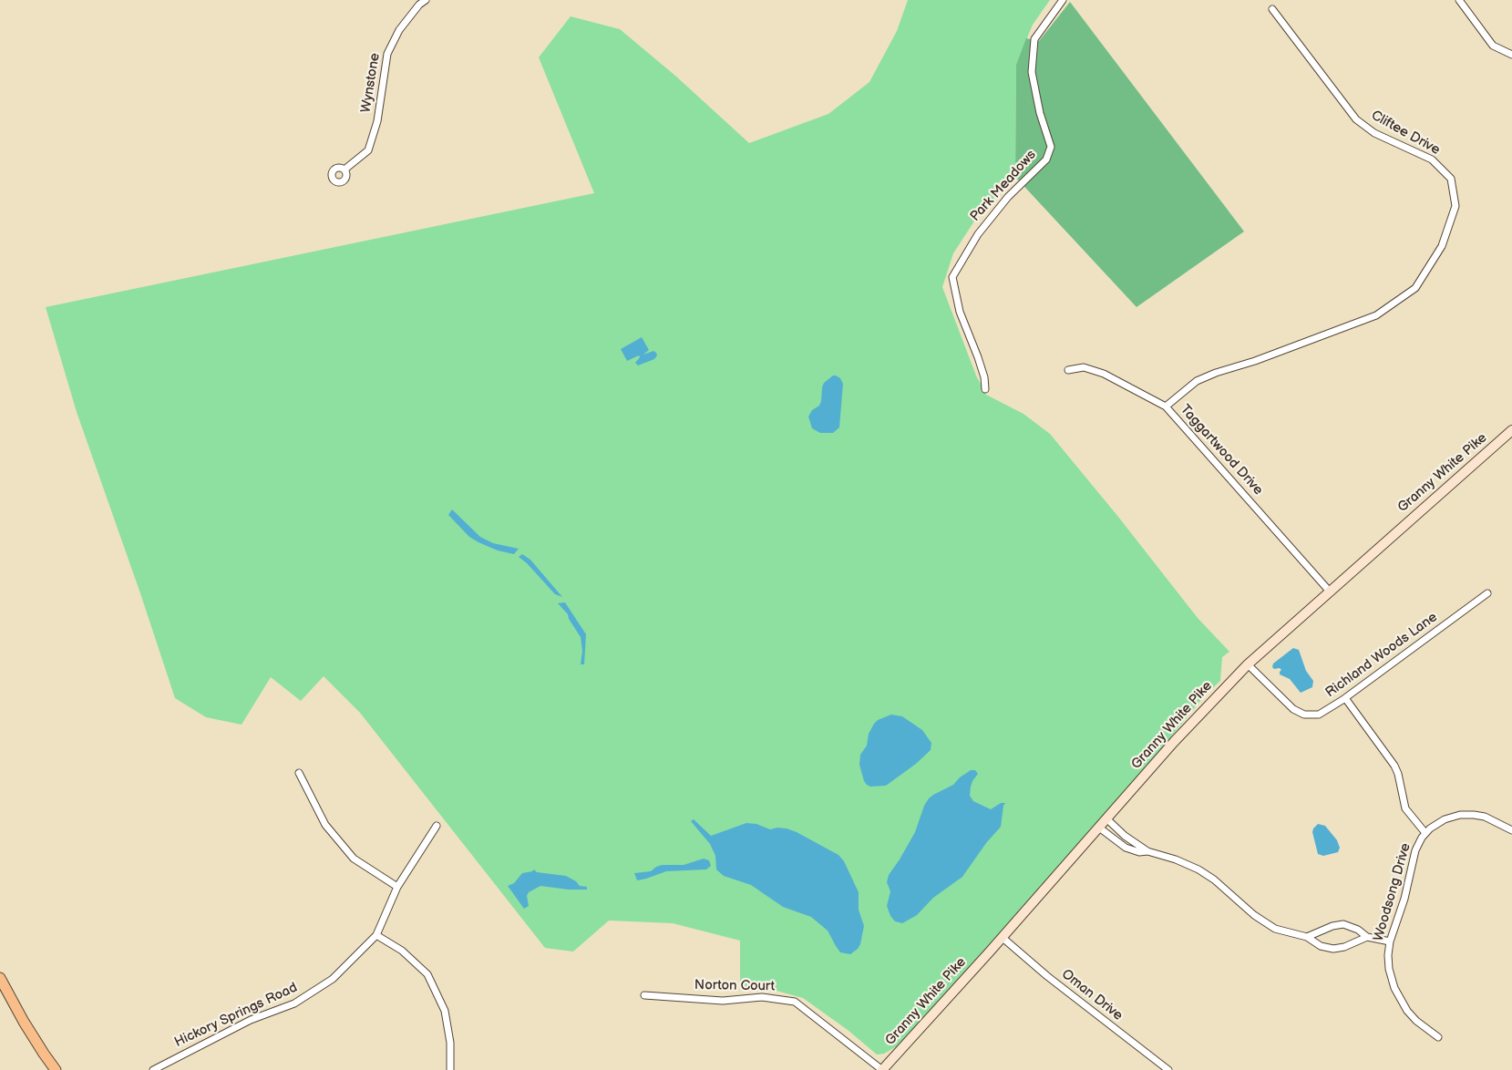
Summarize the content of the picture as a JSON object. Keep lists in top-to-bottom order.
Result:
{
  "streets": {
    "main road": ["Granny White Pike"],
    "street": [
      "Wynstone",
      "Cliftee Drive",
      "Park Meadows",
      "Taggartwood Drive",
      "Richland Woods Lane",
      "Woodsong Drive",
      "Norton Court",
      "Oman Drive",
      "Hickory Springs Road"
    ]
  },
  "crossings": [
    ["Cliftee Drive", "Taggartwood Drive"],
    ["Taggartwood Drive", "Granny White Pike"],
    ["Granny White Pike", "Richland Woods Lane"],
    ["Granny White Pike", "Norton Court"],
    ["Granny White Pike", "Oman Drive"]
  ]
}
